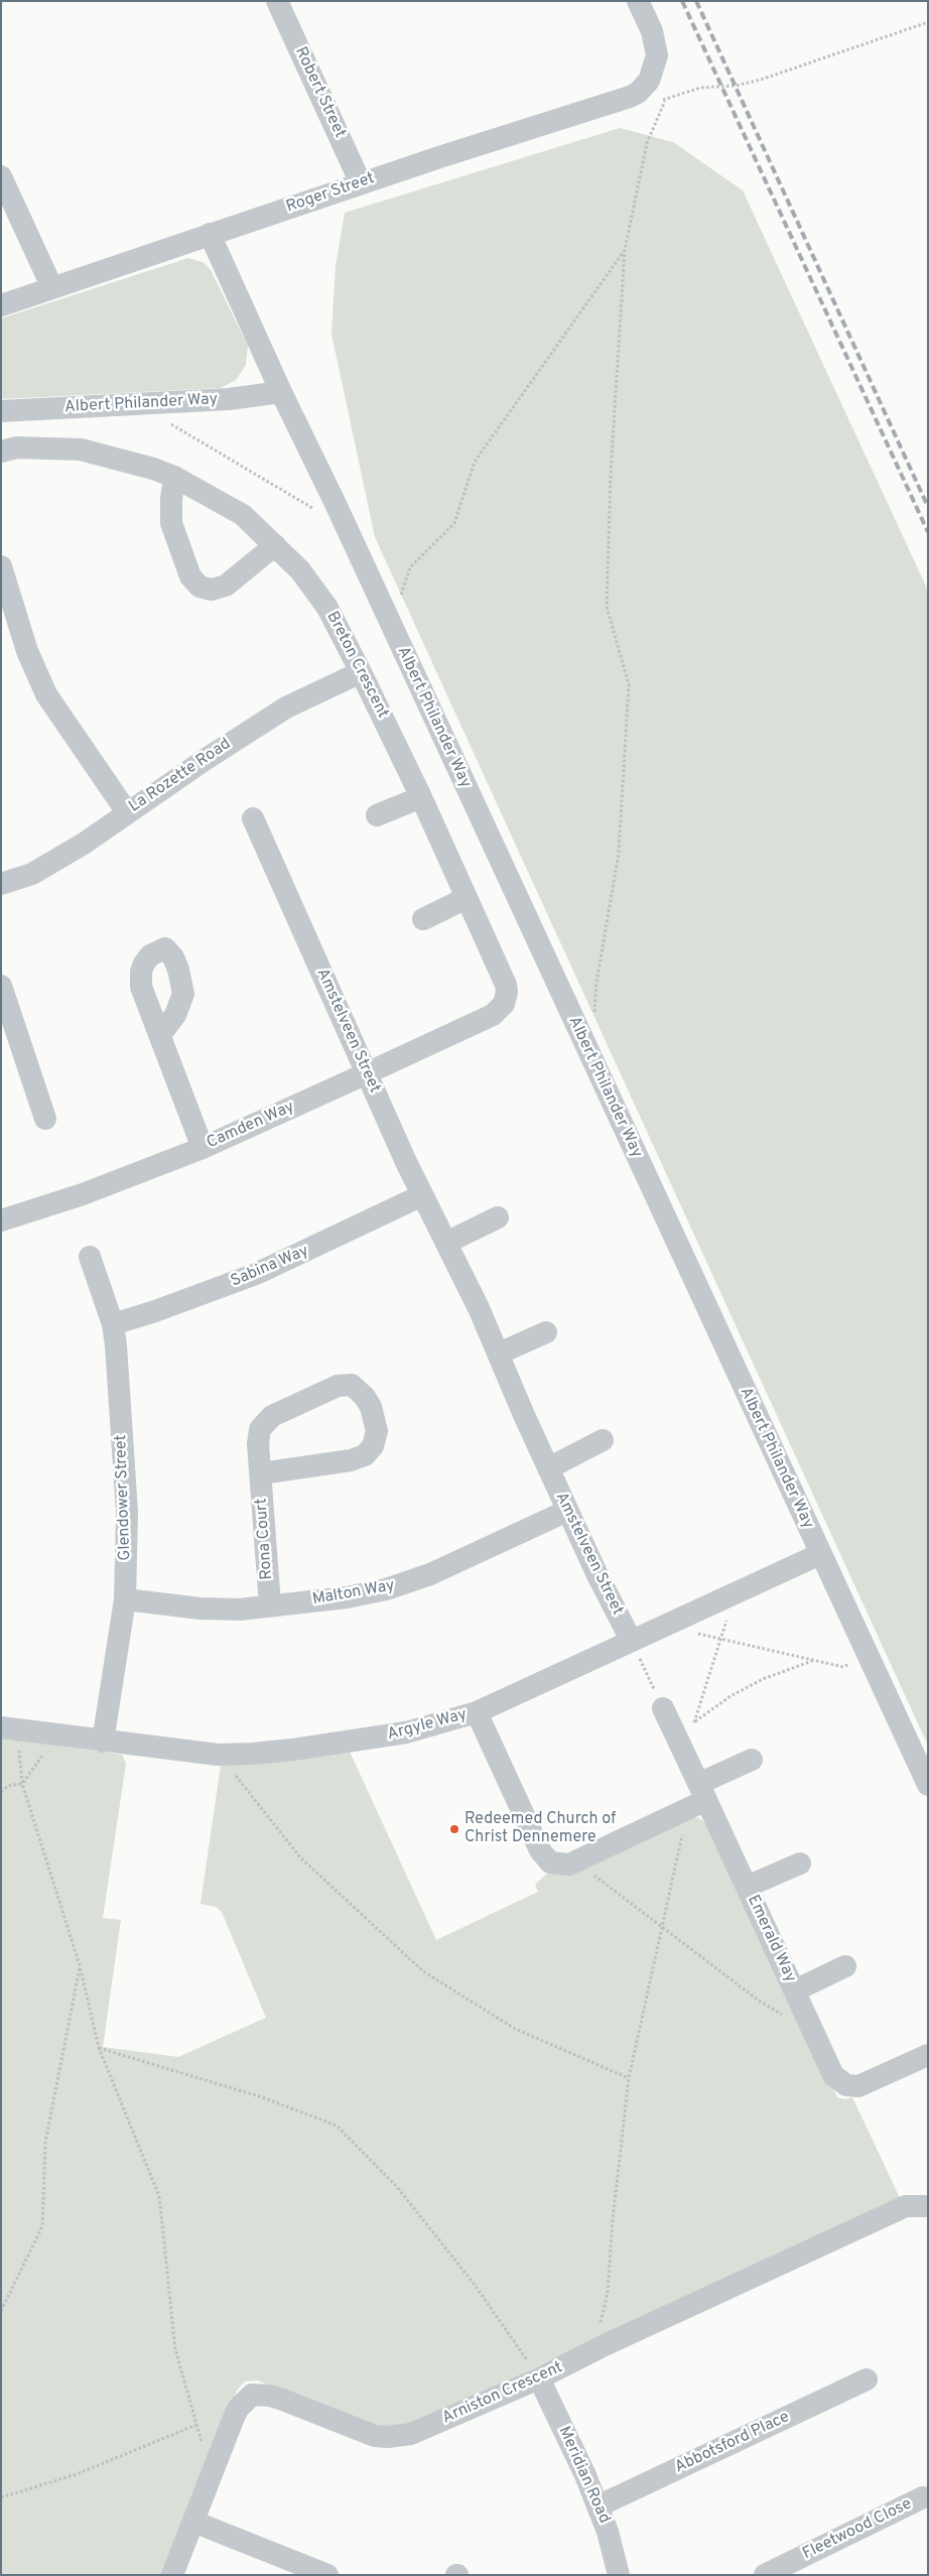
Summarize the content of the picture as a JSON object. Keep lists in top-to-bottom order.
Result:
{
  "streets": {
    "street": [
      "Robert Street",
      "Roger Street",
      "Albert Philander Way",
      "Breton Crescent",
      "La Rozette Road",
      "Amstelveen Street",
      "Camden Way",
      "Sabina Way",
      "Glendower Street",
      "Rona Court",
      "Malton Way",
      "Argyle Way",
      "Emerald Way",
      "Arniston Crescent",
      "Abbotsford Place",
      "Meridian Road",
      "Fleetwood Close"
    ]
  },
  "crossings": [
    ["Robert Street", "Roger Street"],
    ["Roger Street", "Albert Philander Way"],
    ["Albert Philander Way", "Argyle Way"],
    ["Breton Crescent", "La Rozette Road"],
    ["Breton Crescent", "Camden Way"],
    ["Amstelveen Street", "Camden Way"],
    ["Amstelveen Street", "Sabina Way"],
    ["Amstelveen Street", "Malton Way"],
    ["Amstelveen Street", "Argyle Way"],
    ["Sabina Way", "Glendower Street"],
    ["Glendower Street", "Malton Way"],
    ["Glendower Street", "Argyle Way"],
    ["Rona Court", "Malton Way"],
    ["Arniston Crescent", "Meridian Road"],
    ["Abbotsford Place", "Meridian Road"]
  ],
  "places": ["Redeemed Church of Christ Dennemere"]
}
